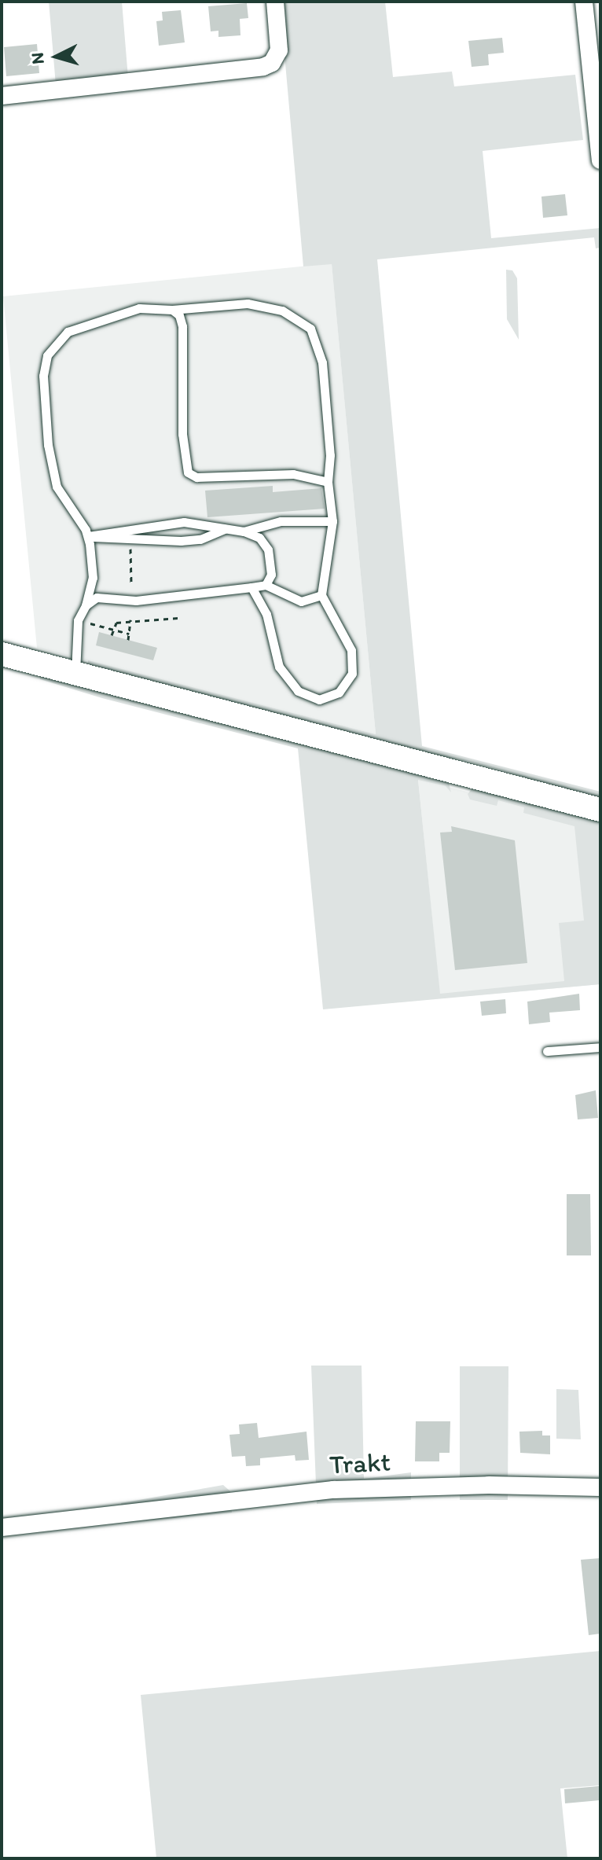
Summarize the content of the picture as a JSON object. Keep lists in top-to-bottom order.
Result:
{
  "streets": {
    "street": ["Trakt"]
  },
  "north": "left"
}
